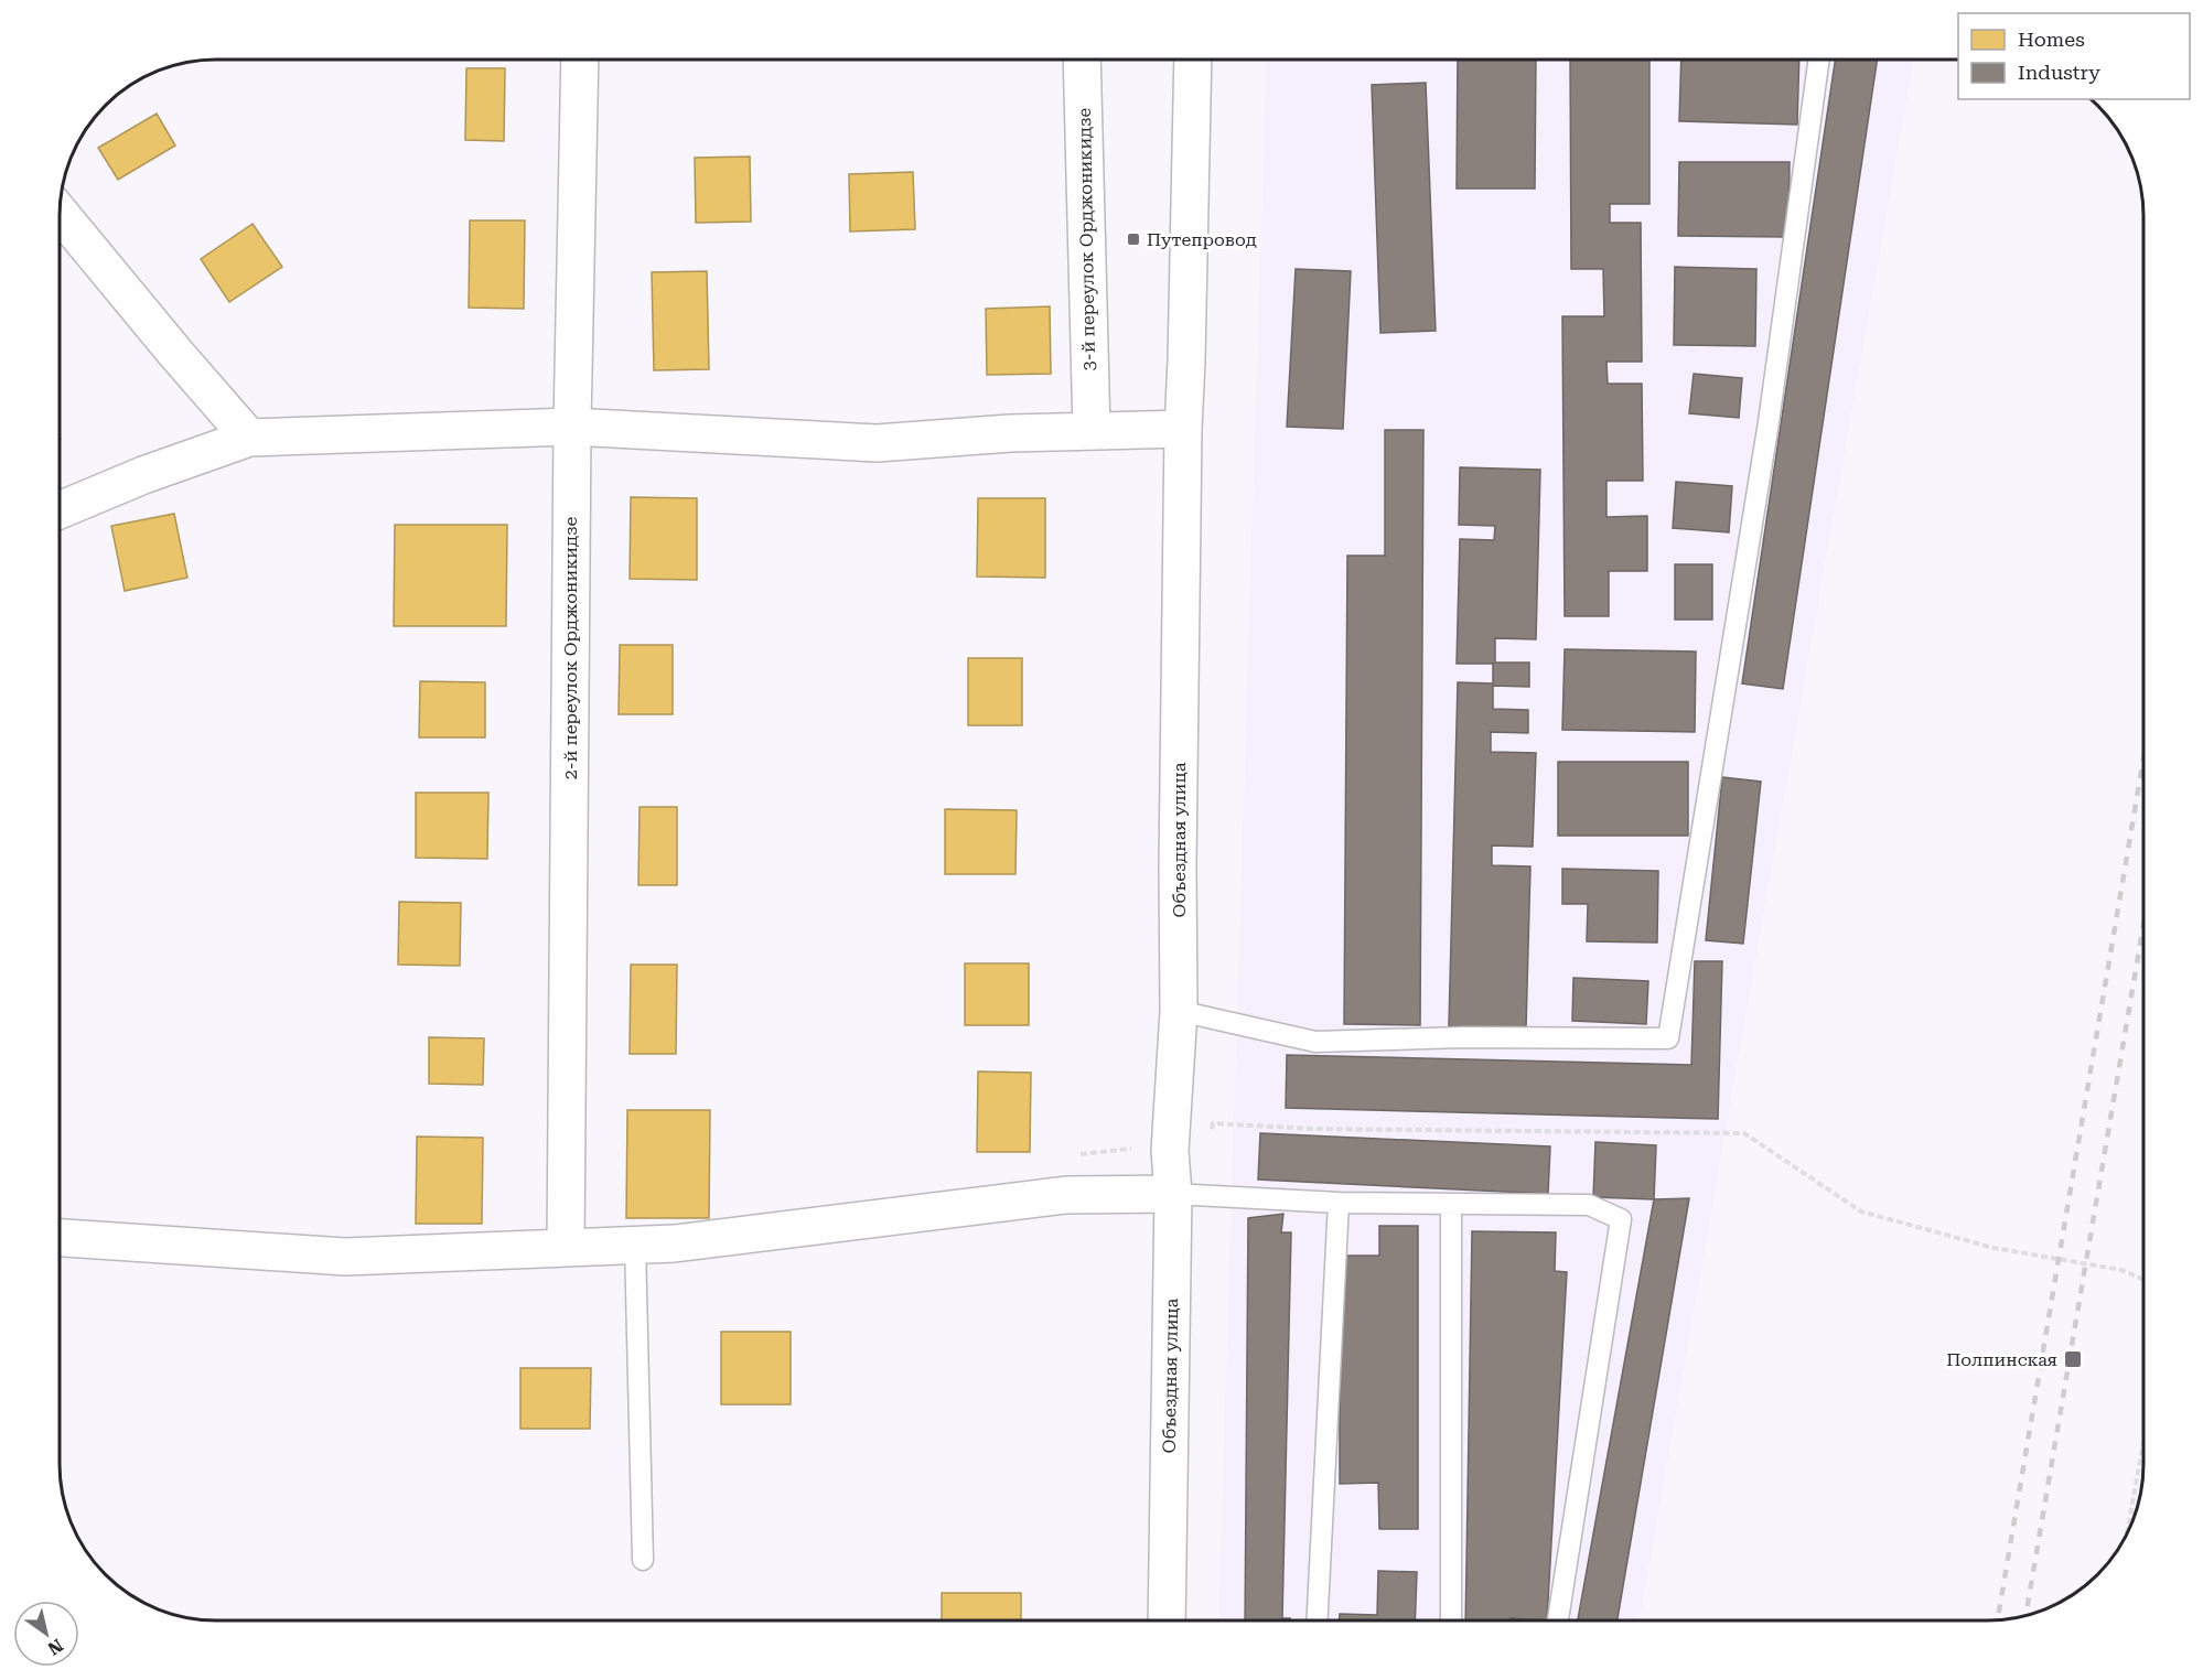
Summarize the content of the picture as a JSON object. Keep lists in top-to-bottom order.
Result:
{
  "streets": {
    "street": ["3-й переулок Орджоникидзе", "2-й переулок Орджоникидзе", "Объездная улица"]
  },
  "places": {
    "transit": ["Путепровод", "Полпинская"]
  },
  "legend": ["Homes", "Industry"],
  "north": "bottom right"
}
